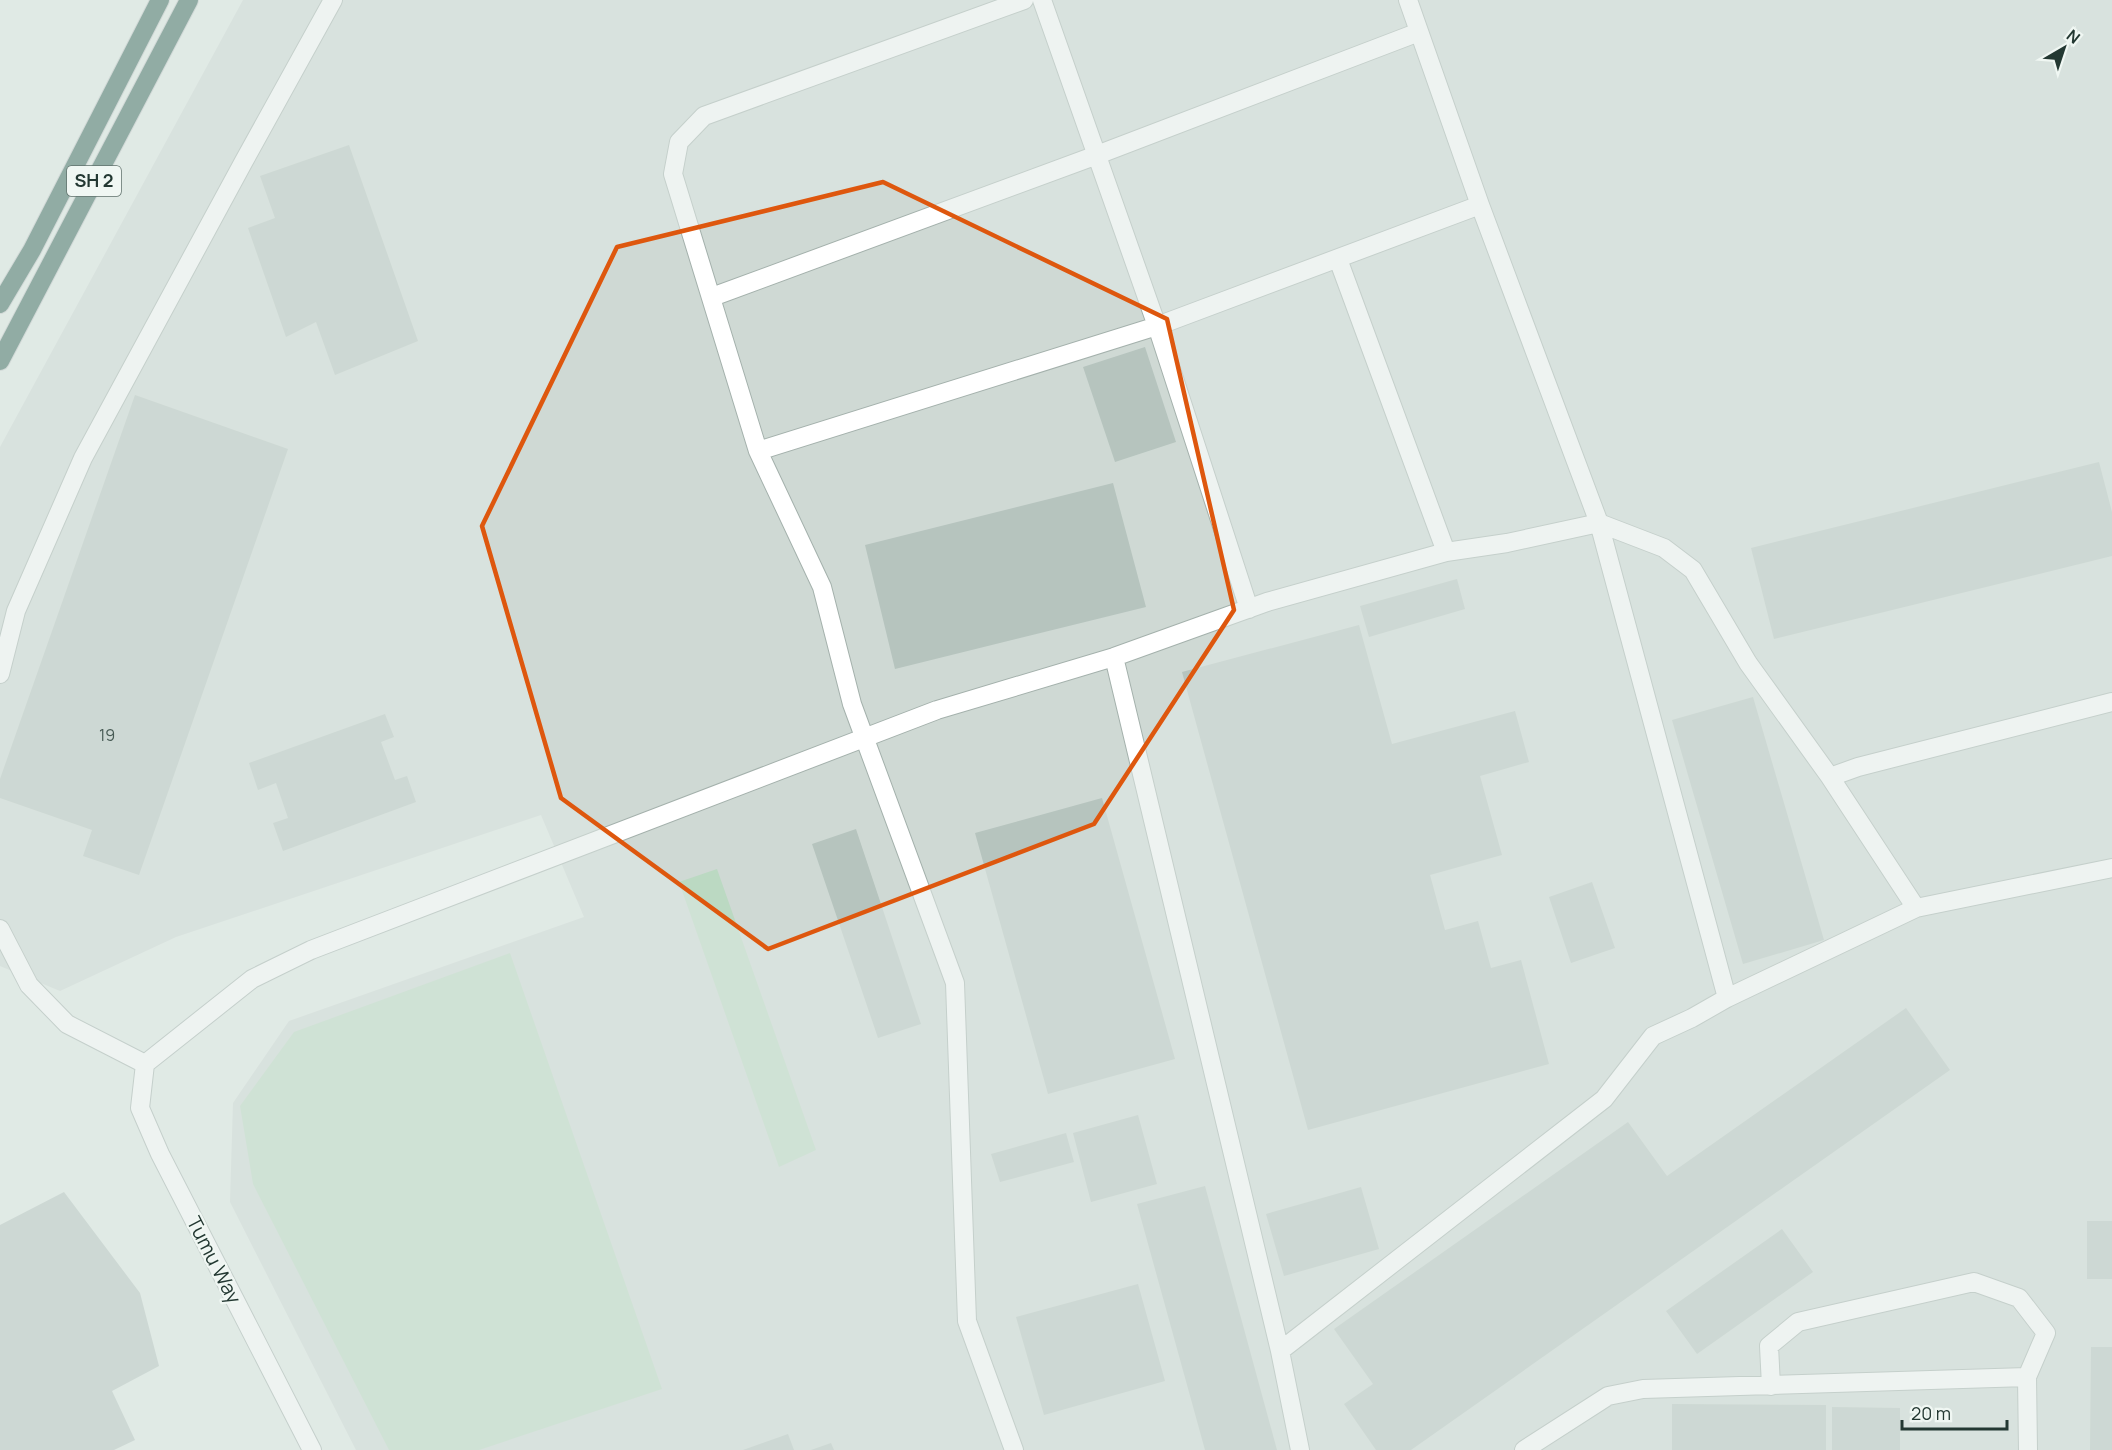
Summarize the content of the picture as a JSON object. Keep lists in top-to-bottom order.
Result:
{
  "streets": {
    "highway": ["SH 2"],
    "street": ["Tumu Way"]
  },
  "house_numbers": ["19"],
  "scale_bar": "20 m",
  "north": "top right"
}
